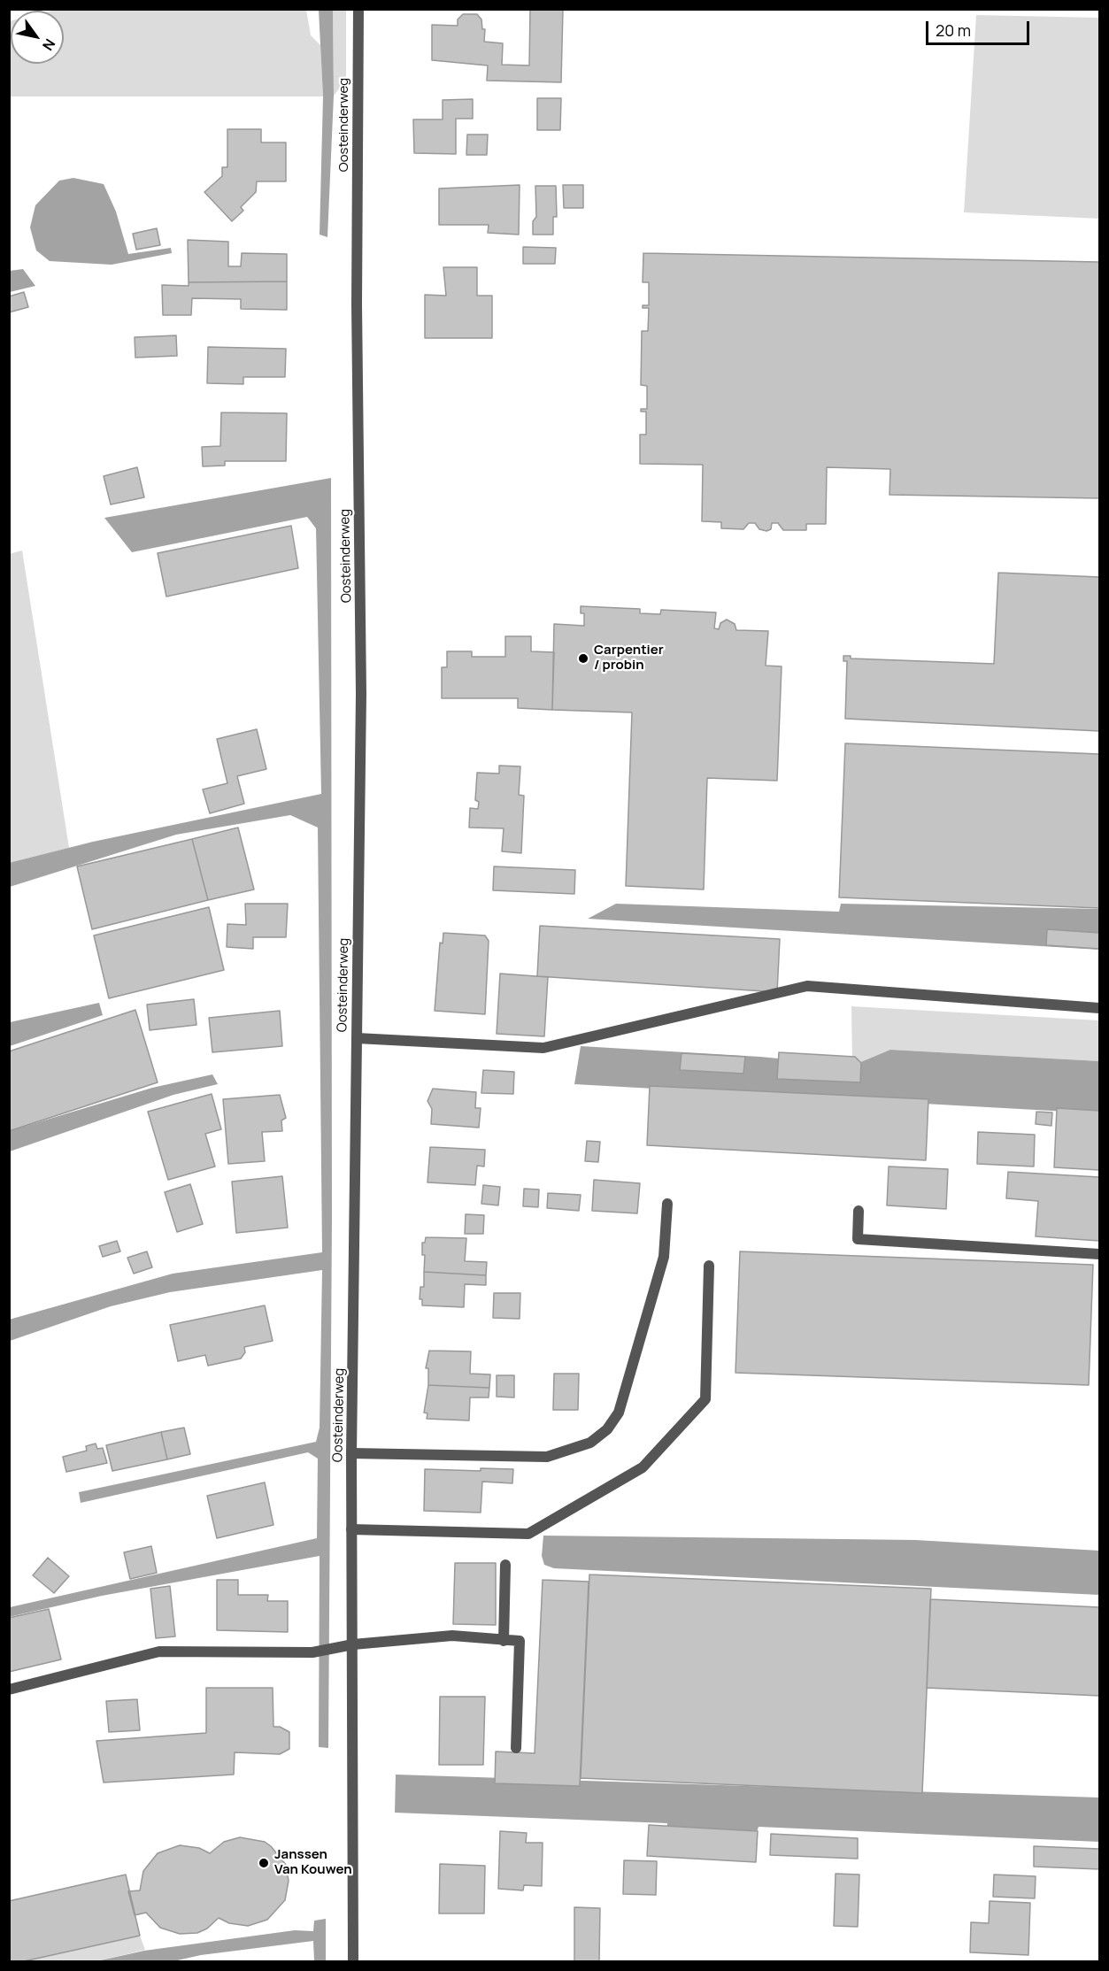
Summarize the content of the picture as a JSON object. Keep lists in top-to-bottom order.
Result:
{
  "streets": {
    "street": ["Oosteinderweg"]
  },
  "places": ["Carpentier / probin", "Janssen Van Kouwen"],
  "scale_bar": "20 m",
  "north": "bottom right"
}
